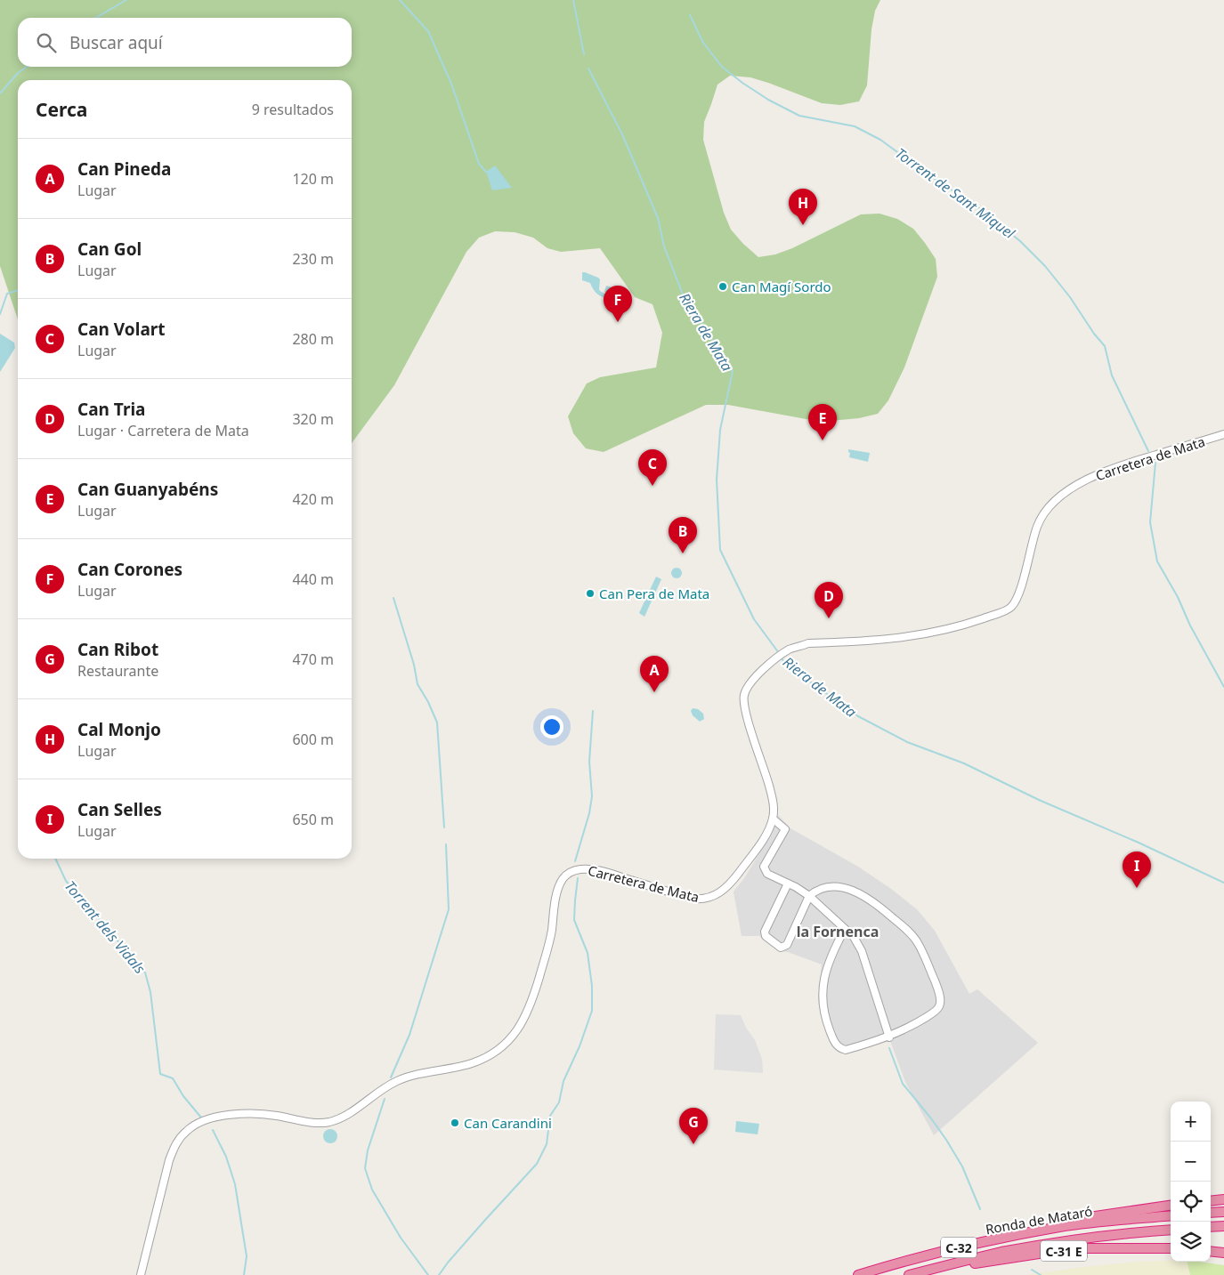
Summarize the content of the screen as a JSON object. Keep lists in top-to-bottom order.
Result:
{
  "streets": {
    "highway": ["Ronda de Mataró", "C-32", "C-31 E"],
    "street": ["Carretera de Mata"]
  },
  "crossings": [
    ["Ronda de Mataró", "C-31 E"]
  ],
  "districts": ["la Fornenca"],
  "water": ["Torrent de Sant Miquel", "Riera de Mata", "Torrent dels Vidals"],
  "places": ["Can Magí Sordo", "Can Pera de Mata", "Can Carandini"],
  "page": {
    "search": "Buscar aquí",
    "heading": ["Cerca", "9 resultados"],
    "list": [
      {
        "mark": "A",
        "name": "Can Pineda",
        "note": "Lugar",
        "value": "120 m"
      },
      {
        "mark": "B",
        "name": "Can Gol",
        "note": "Lugar",
        "value": "230 m"
      },
      {
        "mark": "C",
        "name": "Can Volart",
        "note": "Lugar",
        "value": "280 m"
      },
      {
        "mark": "D",
        "name": "Can Tria",
        "note": "Lugar · Carretera de Mata",
        "value": "320 m"
      },
      {
        "mark": "E",
        "name": "Can Guanyabéns",
        "note": "Lugar",
        "value": "420 m"
      },
      {
        "mark": "F",
        "name": "Can Corones",
        "note": "Lugar",
        "value": "440 m"
      },
      {
        "mark": "G",
        "name": "Can Ribot",
        "note": "Restaurante",
        "value": "470 m"
      },
      {
        "mark": "H",
        "name": "Cal Monjo",
        "note": "Lugar",
        "value": "600 m"
      },
      {
        "mark": "I",
        "name": "Can Selles",
        "note": "Lugar",
        "value": "650 m"
      }
    ],
    "pins": [
      "H",
      "F",
      "E",
      "C",
      "B",
      "D",
      "A",
      "I",
      "G"
    ],
    "map_buttons": ["+", "−"]
  }
}
